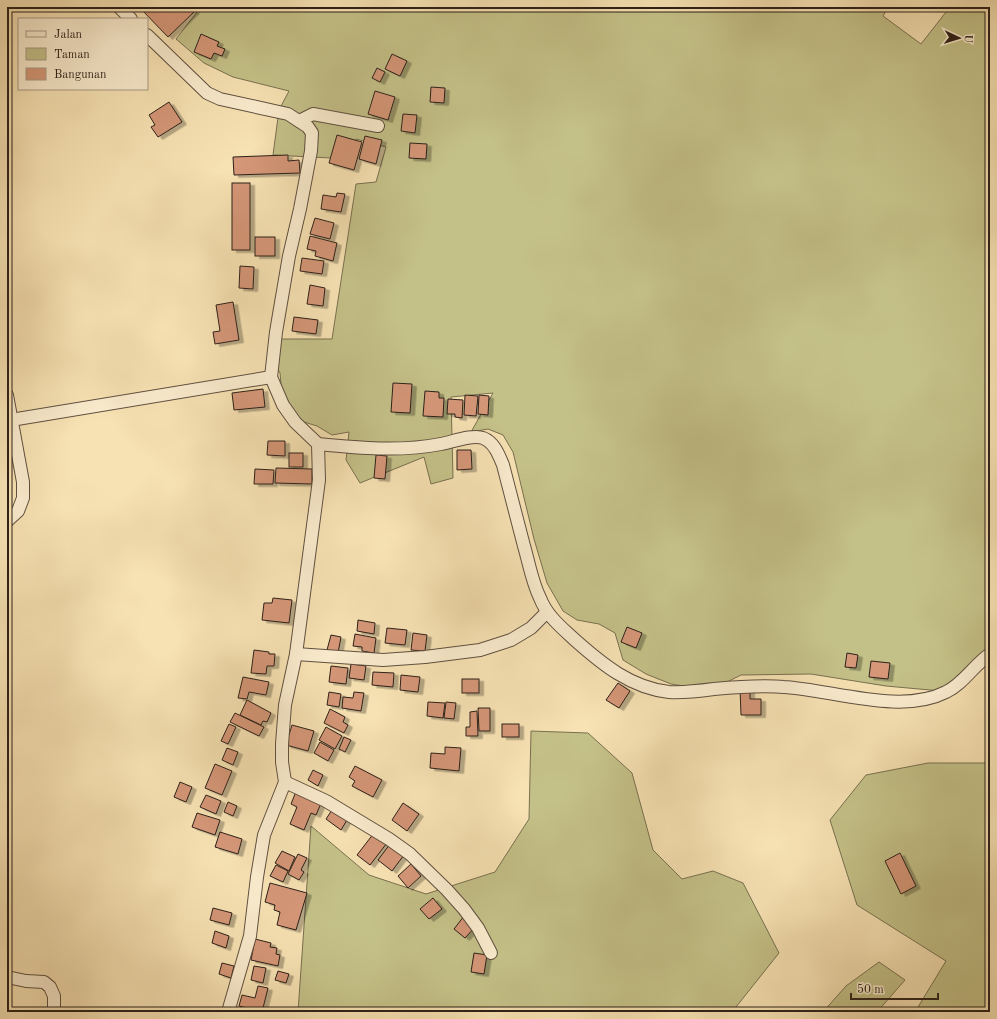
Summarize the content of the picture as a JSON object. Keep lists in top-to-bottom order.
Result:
{
  "legend": ["Jalan", "Taman", "Bangunan"],
  "scale_bar": "50 m",
  "north": "right"
}
